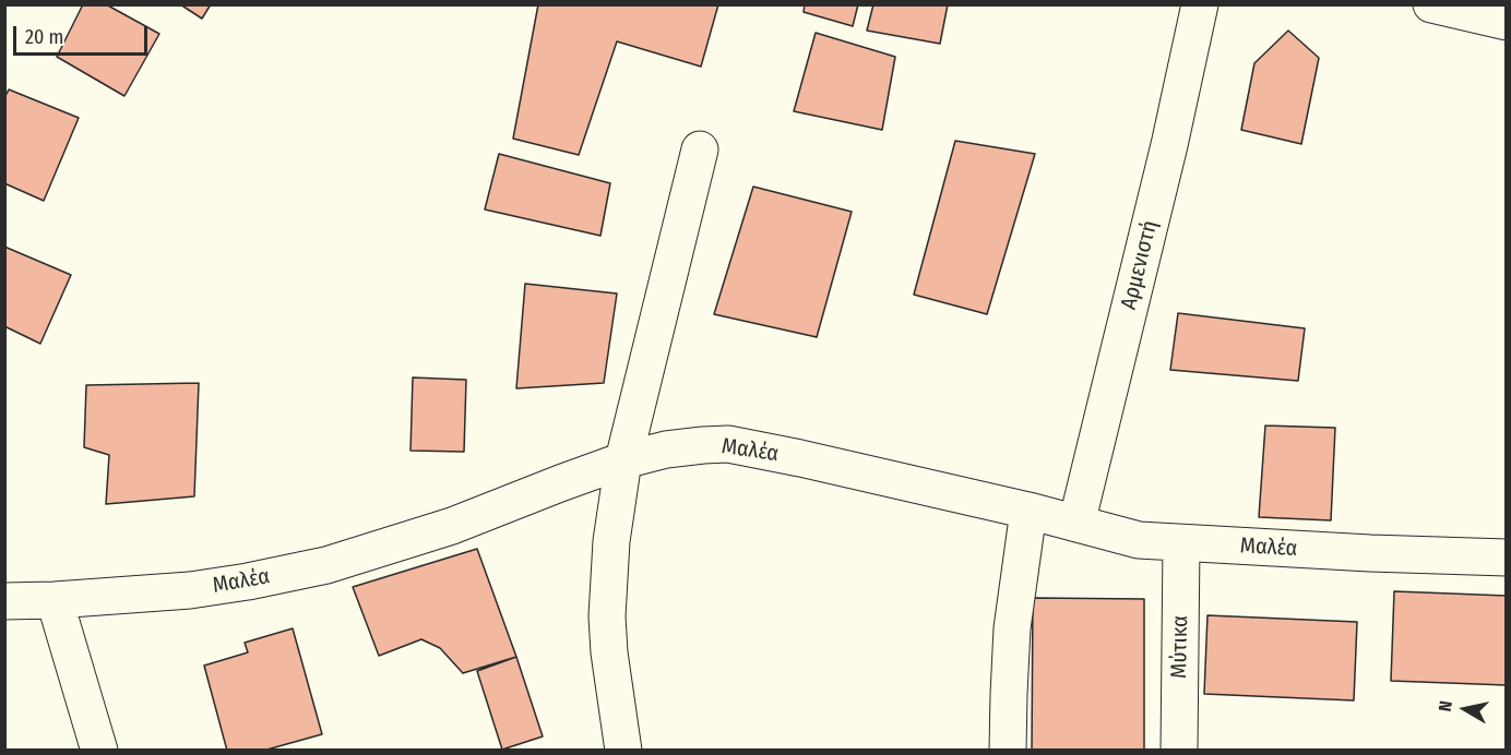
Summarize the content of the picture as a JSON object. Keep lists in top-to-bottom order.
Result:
{
  "streets": {
    "street": ["Αρμενιστή", "Μαλέα", "Μύτικα"]
  },
  "crossings": [
    ["Αρμενιστή", "Μαλέα"],
    ["Μαλέα", "Μύτικα"]
  ],
  "scale_bar": "20 m",
  "north": "left"
}
